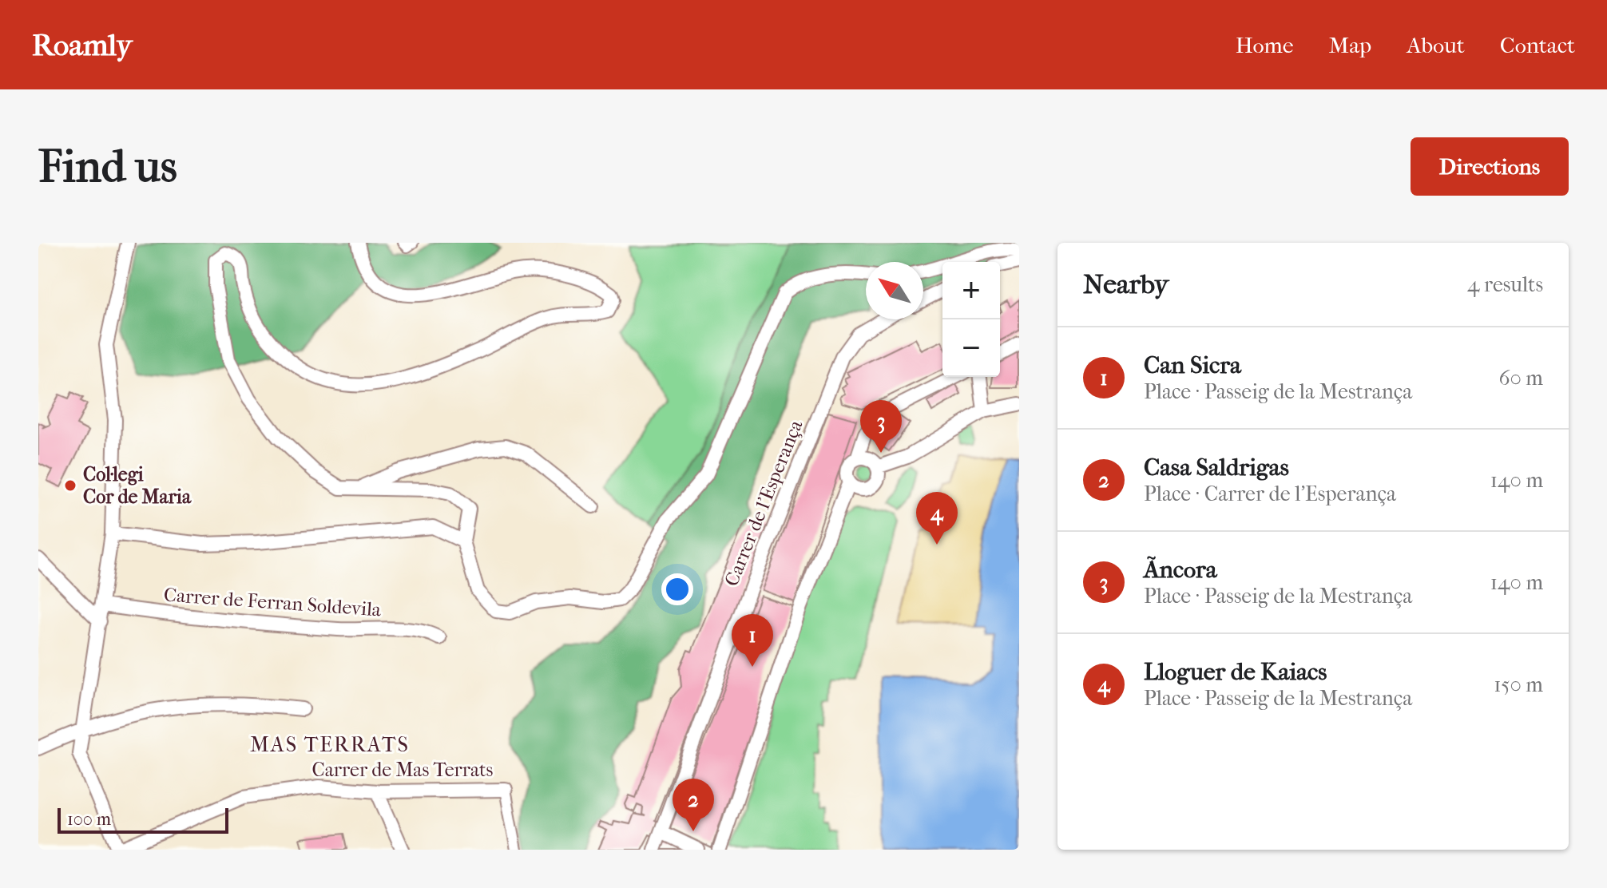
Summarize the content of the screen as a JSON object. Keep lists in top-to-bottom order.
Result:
{
  "streets": {
    "street": ["Carrer de l'Esperança", "Carrer de Ferran Soldevila", "Carrer de Mas Terrats"]
  },
  "districts": ["MAS TERRATS"],
  "places": ["Col·legi Cor de Maria"],
  "scale_bar": "100 m",
  "north": "top left",
  "page": {
    "header": "Roamly",
    "nav": [
      "Home",
      "Map",
      "About",
      "Contact"
    ],
    "buttons": "Directions",
    "title": "Find us",
    "heading": ["Nearby", "4 results"],
    "map_buttons": ["+", "−"],
    "list": [
      {
        "mark": "1",
        "name": "Can Sicra",
        "note": "Place · Passeig de la Mestrança",
        "value": "60 m"
      },
      {
        "mark": "2",
        "name": "Casa Saldrigas",
        "note": "Place · Carrer de l'Esperança",
        "value": "140 m"
      },
      {
        "mark": "3",
        "name": "Ãncora",
        "note": "Place · Passeig de la Mestrança",
        "value": "140 m"
      },
      {
        "mark": "4",
        "name": "Lloguer de Kaiacs",
        "note": "Place · Passeig de la Mestrança",
        "value": "150 m"
      }
    ],
    "pins": [
      "3",
      "4",
      "1",
      "2"
    ],
    "scale": "100 m"
  }
}
